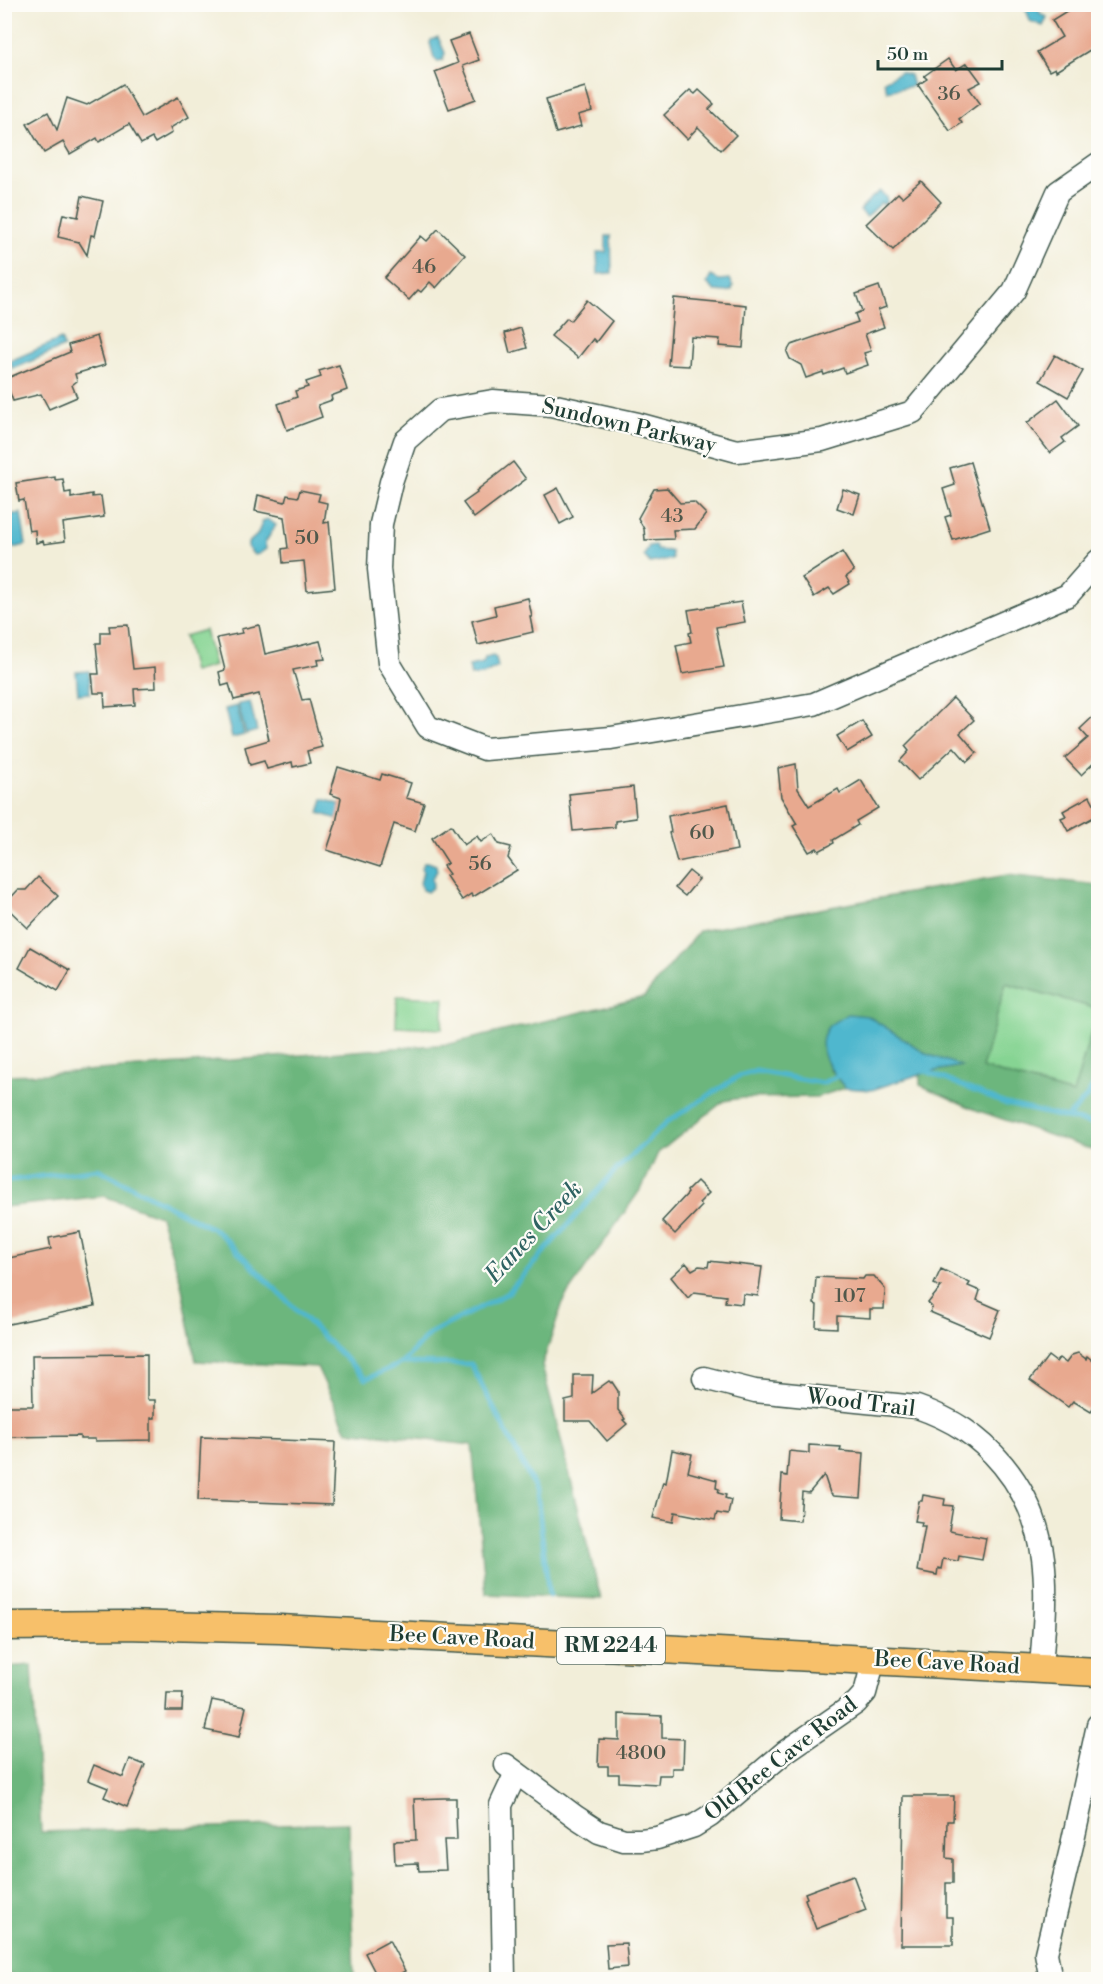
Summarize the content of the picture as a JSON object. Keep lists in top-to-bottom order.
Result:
{
  "streets": {
    "main road": ["Bee Cave Road", "RM 2244"],
    "street": ["Sundown Parkway", "Wood Trail", "Old Bee Cave Road"]
  },
  "crossings": [
    ["Wood Trail", "Bee Cave Road"],
    ["Bee Cave Road", "Old Bee Cave Road"]
  ],
  "water": ["Eanes Creek"],
  "house_numbers": [
    "36",
    "46",
    "43",
    "50",
    "60",
    "56",
    "107",
    "4800"
  ],
  "scale_bar": "50 m"
}
